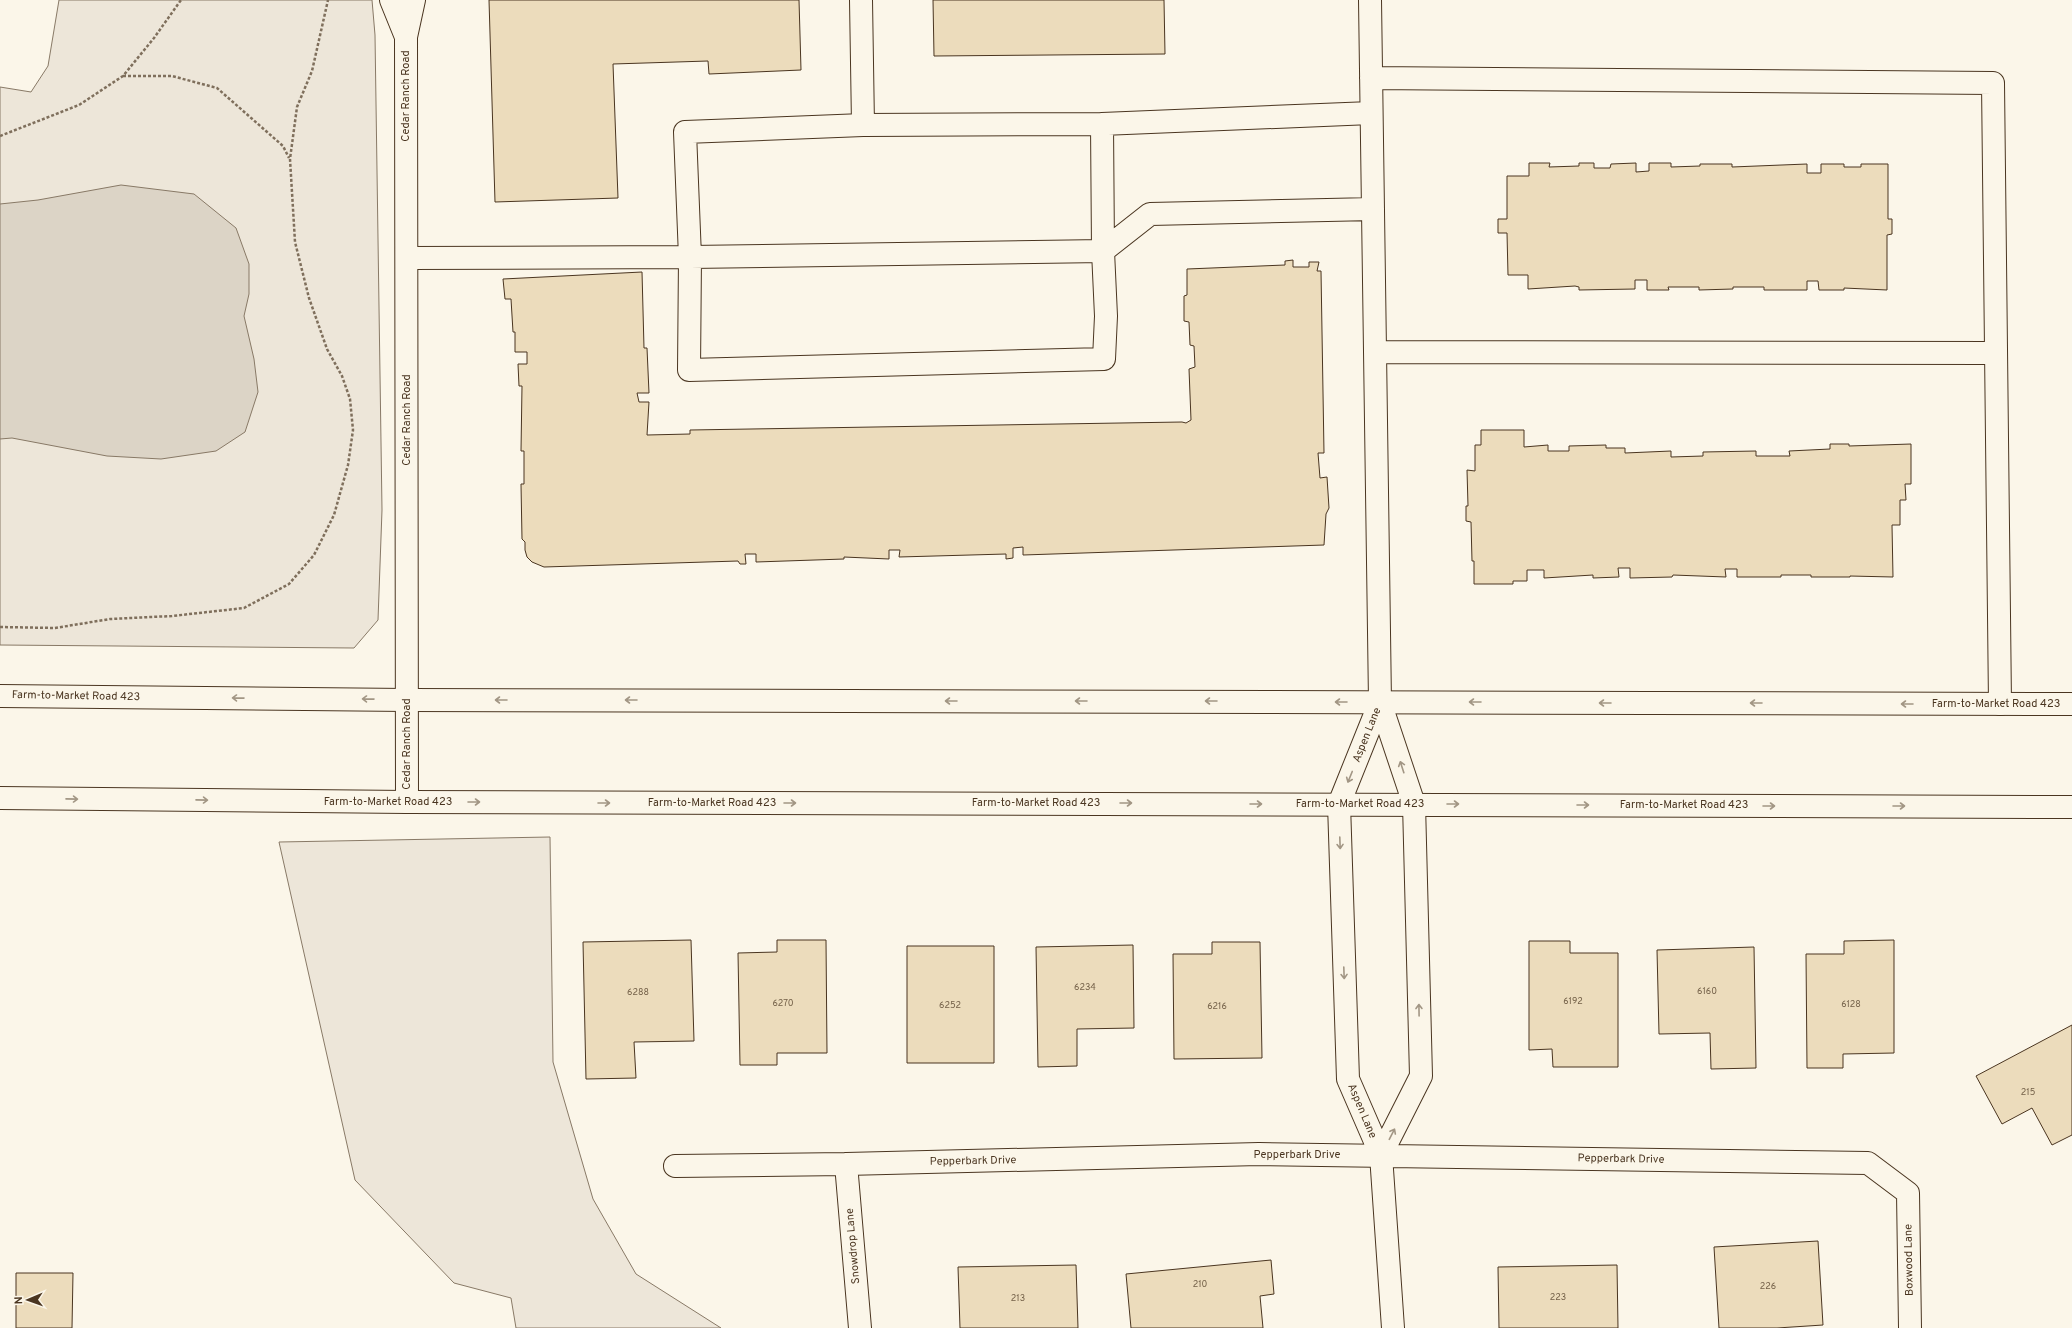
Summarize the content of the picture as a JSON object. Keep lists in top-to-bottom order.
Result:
{
  "streets": {
    "main road": [
      "Cedar Ranch Road",
      "Farm-to-Market Road 423",
      "Aspen Lane",
      "Pepperbark Drive",
      "Snowdrop Lane",
      "Boxwood Lane"
    ]
  },
  "crossings": [
    ["Cedar Ranch Road", "Farm-to-Market Road 423"],
    ["Farm-to-Market Road 423", "Aspen Lane"],
    ["Aspen Lane", "Pepperbark Drive"],
    ["Pepperbark Drive", "Snowdrop Lane"],
    ["Pepperbark Drive", "Boxwood Lane"]
  ],
  "house_numbers": [
    "6234",
    "6160",
    "6288",
    "6192",
    "6270",
    "6128",
    "6252",
    "6216",
    "215",
    "210",
    "226",
    "223",
    "213"
  ],
  "north": "left"
}
